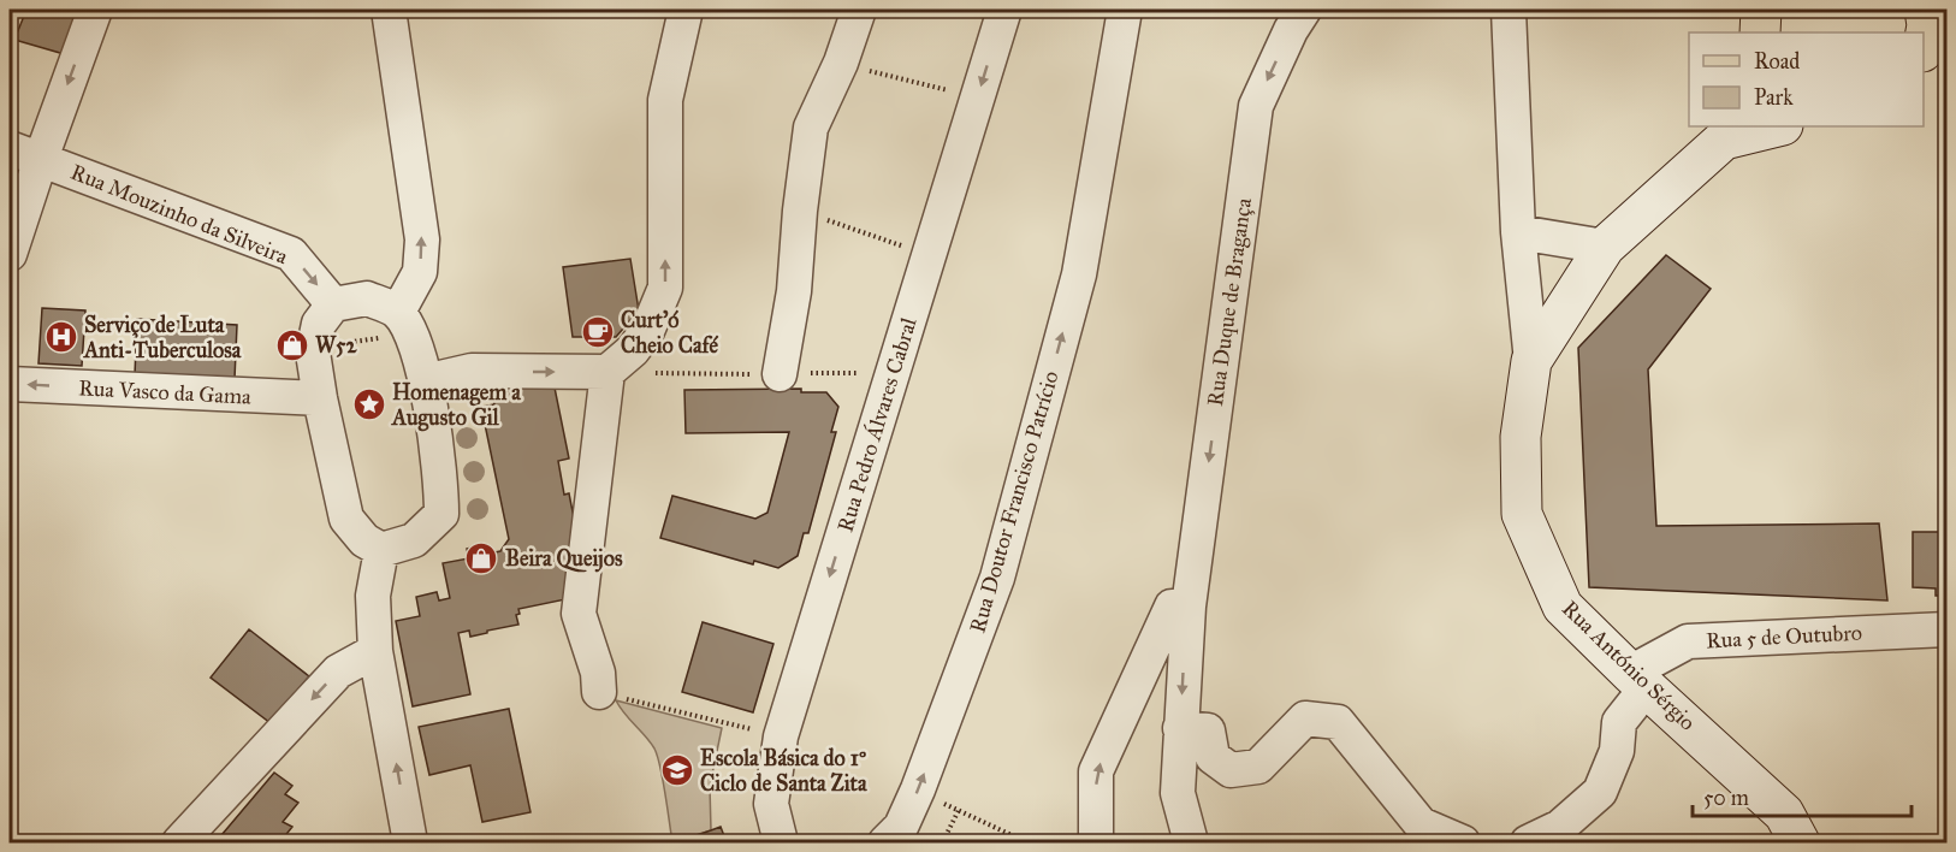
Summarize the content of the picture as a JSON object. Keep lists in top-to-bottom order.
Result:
{
  "streets": {
    "street": [
      "Rua Mouzinho da Silveira",
      "Rua Duque de Bragança",
      "Rua Vasco da Gama",
      "Rua Pedro Álvares Cabral",
      "Rua Doutor Francisco Patrício",
      "Rua 5 de Outubro",
      "Rua António Sérgio"
    ]
  },
  "crossings": [
    ["Rua 5 de Outubro", "Rua António Sérgio"]
  ],
  "one_way": ["Rua Mouzinho da Silveira", "Rua Vasco da Gama"],
  "places": {
    "cafe": ["Curt'ó Cheio Café"],
    "hospital": ["Serviço de Luta Anti-Tuberculosa"],
    "shop": ["W52", "Beira Queijos"],
    "place": ["Homenagem a Augusto Gil"],
    "school or university": ["Escola Básica do 1º Ciclo de Santa Zita"]
  },
  "legend": ["Road", "Park"],
  "scale_bar": "50 m"
}
